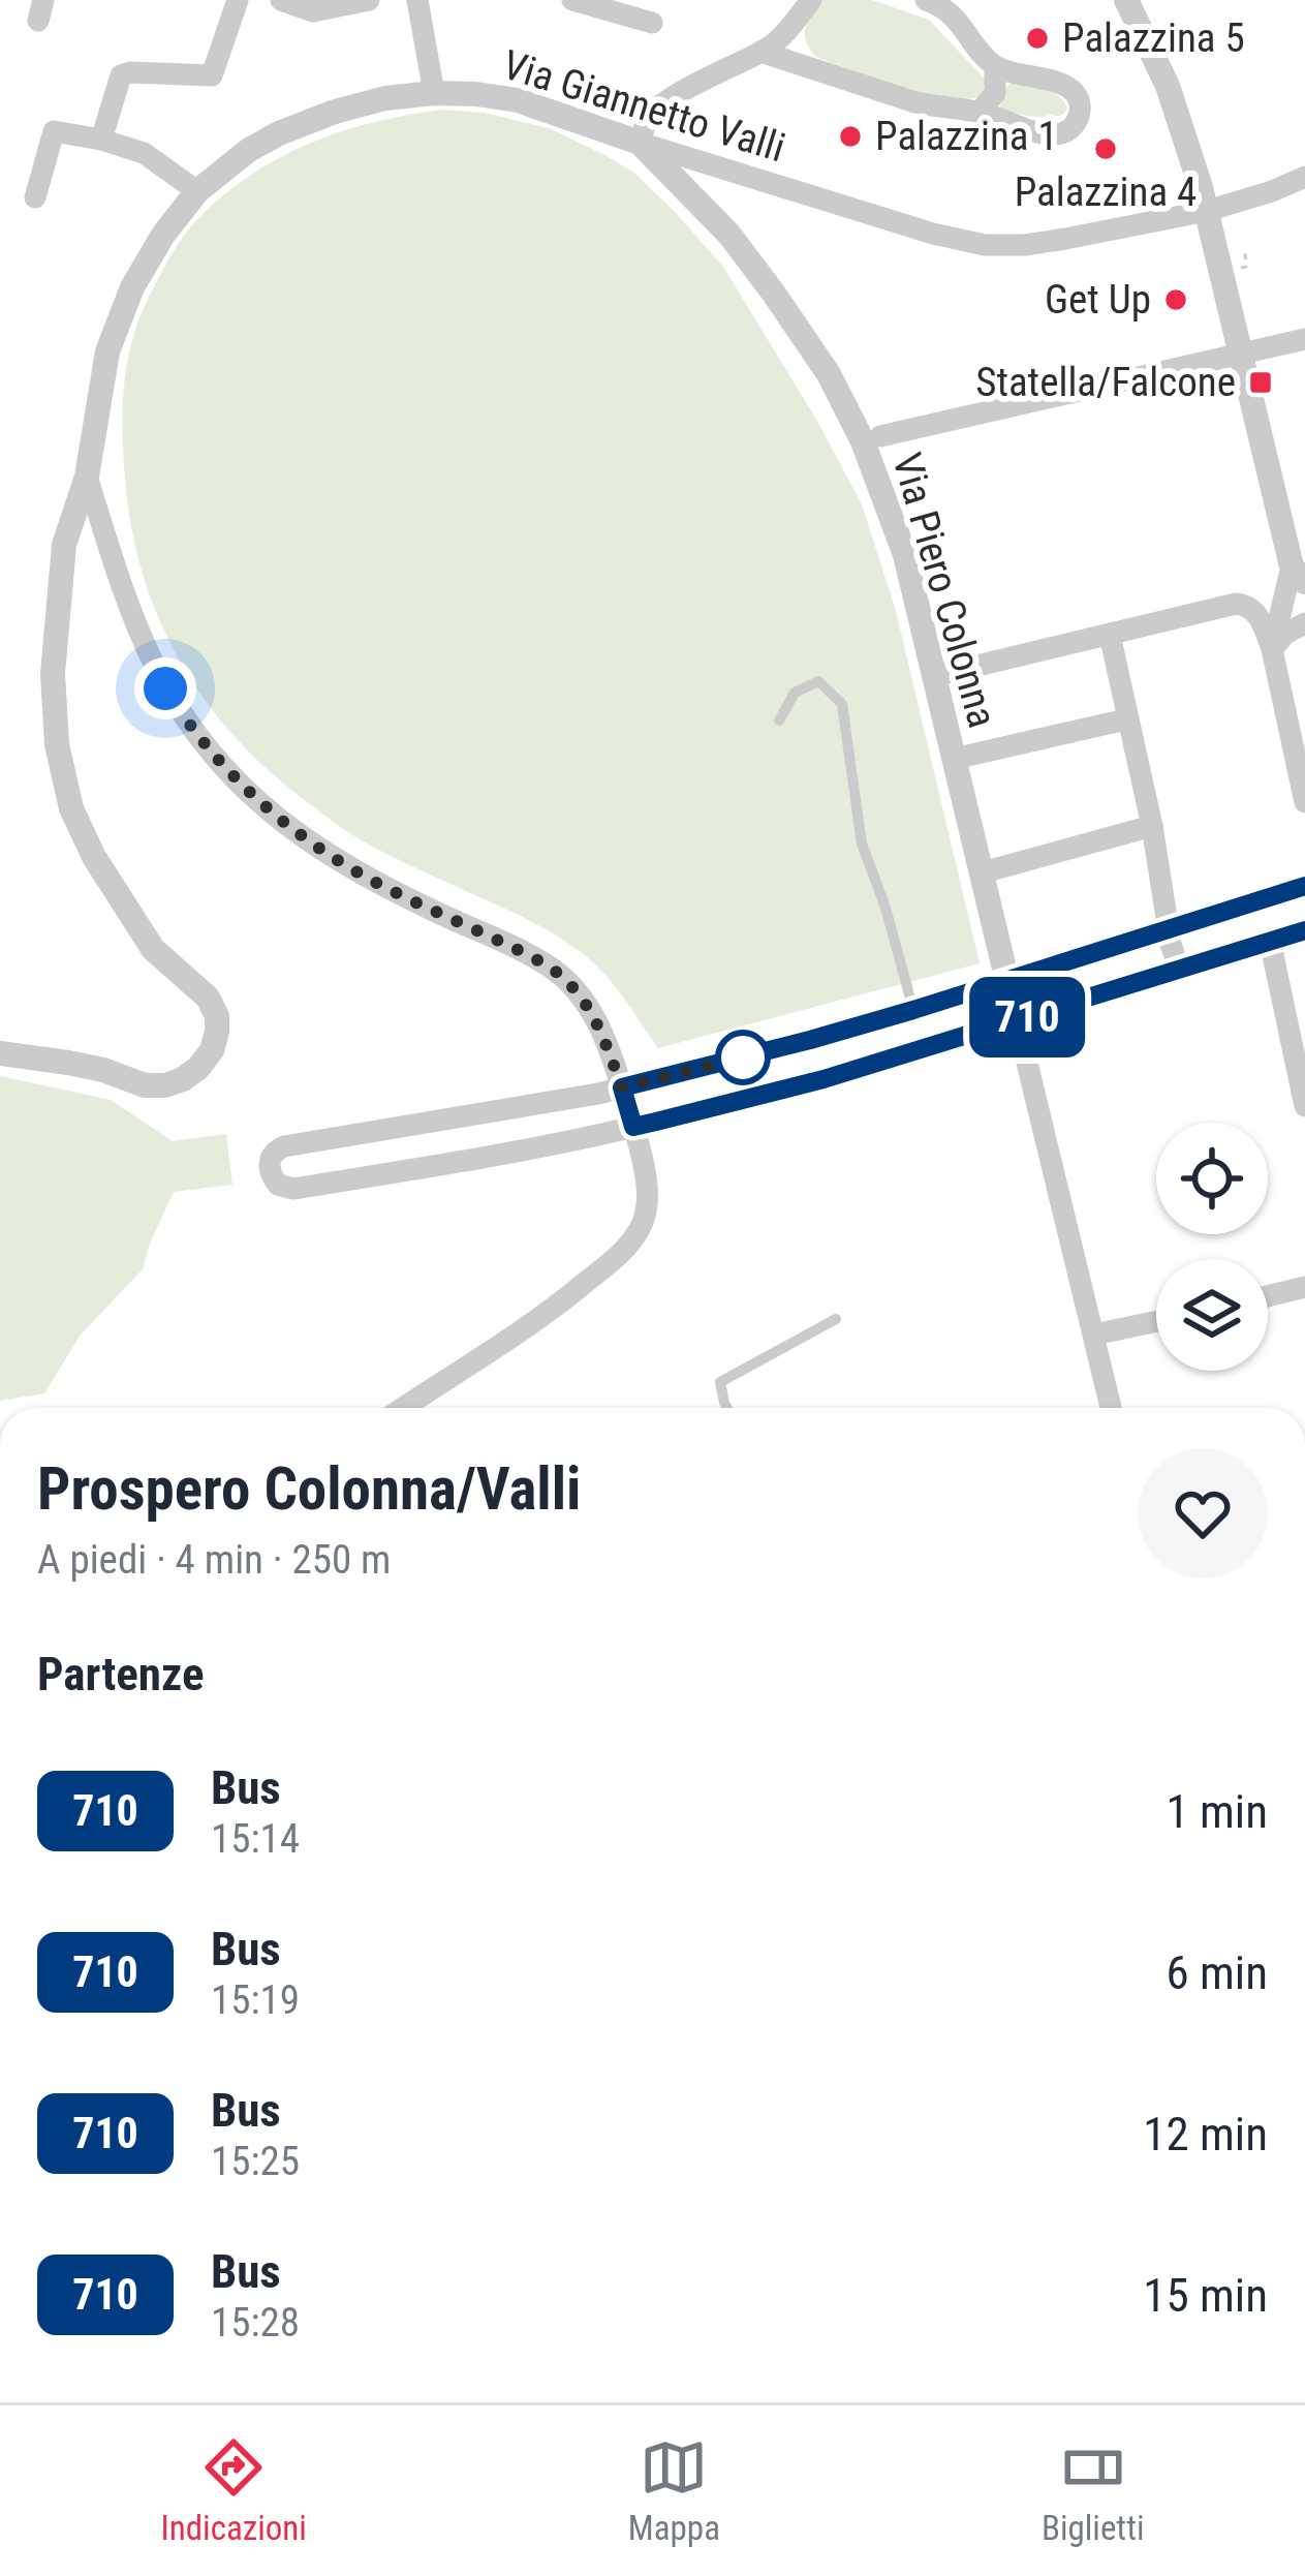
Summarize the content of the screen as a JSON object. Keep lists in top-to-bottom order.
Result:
{
  "streets": {
    "street": ["Via Giannetto Valli", "Via Piero Colonna"]
  },
  "crossings": [
    ["Via Giannetto Valli", "Via Piero Colonna"]
  ],
  "places": {
    "other": [
      "Palazzina 5",
      "Palazzina 1",
      "Palazzina 4",
      "Get Up"
    ],
    "transit": ["Statella/Falcone"]
  },
  "lines": ["bus line 710"],
  "page": {
    "on_map": "710",
    "heading": [
      ["Prospero Colonna/Valli", "A piedi · 4 min · 250 m"],
      "Partenze"
    ],
    "list": [
      {
        "mark": "710",
        "name": "Bus",
        "note": "15:14",
        "value": "1 min"
      },
      {
        "mark": "710",
        "name": "Bus",
        "note": "15:19",
        "value": "6 min"
      },
      {
        "mark": "710",
        "name": "Bus",
        "note": "15:25",
        "value": "12 min"
      },
      {
        "mark": "710",
        "name": "Bus",
        "note": "15:28",
        "value": "15 min"
      }
    ],
    "tabs": ["Indicazioni", "Mappa", "Biglietti"]
  }
}
